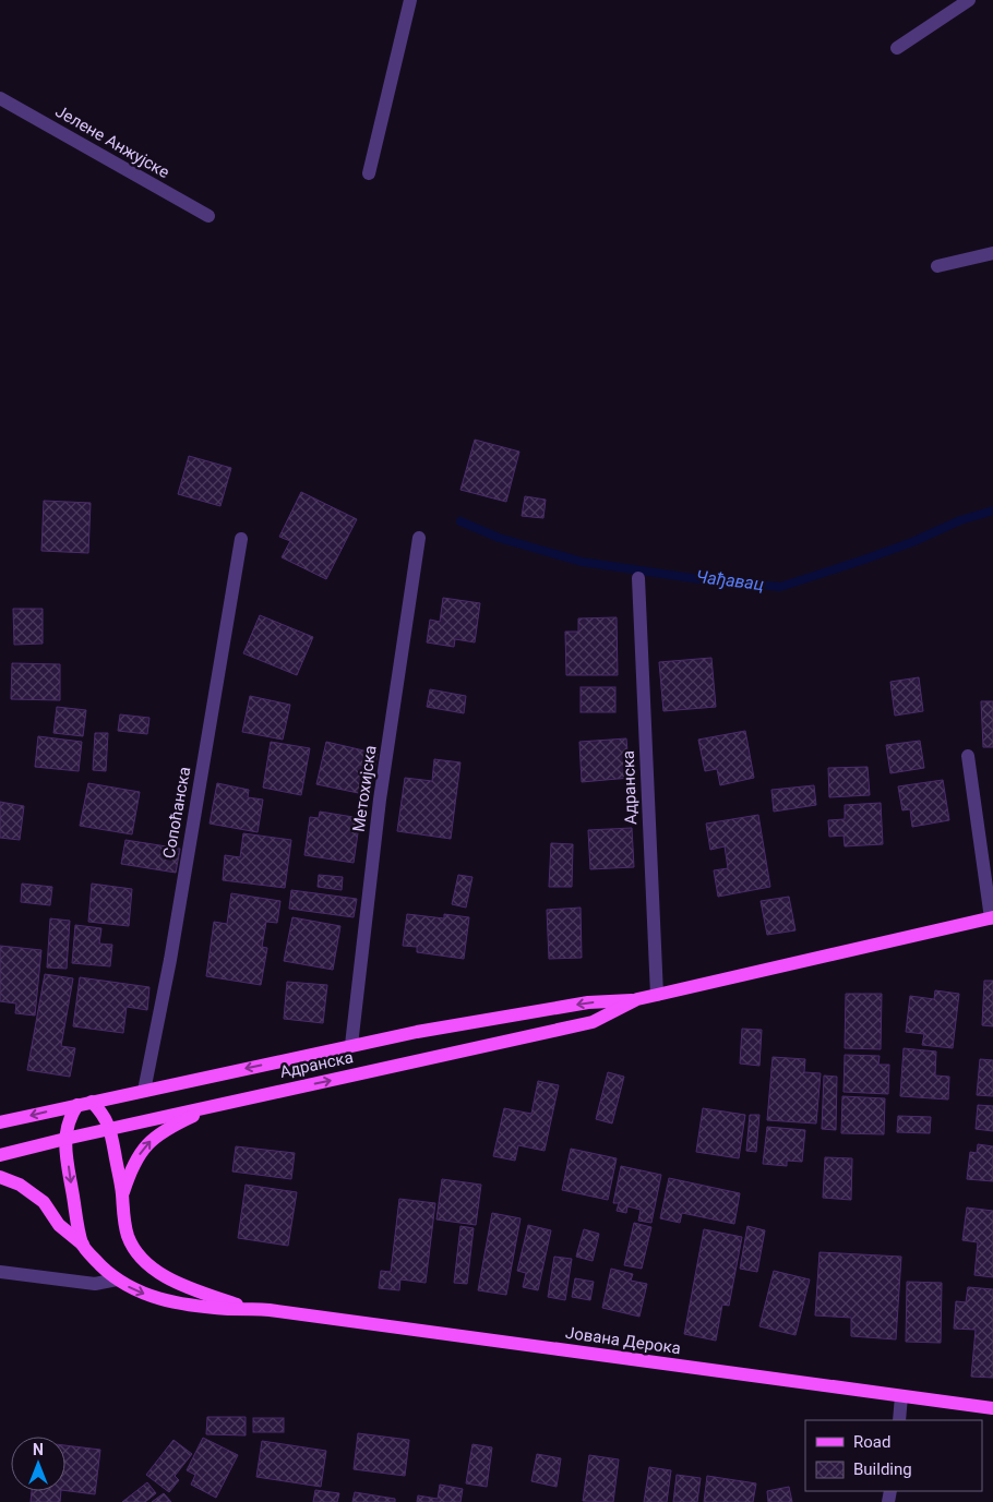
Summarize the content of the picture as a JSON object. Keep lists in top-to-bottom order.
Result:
{
  "streets": {
    "main road": ["Адранска", "Јована Дерока"],
    "street": ["Јелене Анжујске", "Метохијска", "Сопоћанска"]
  },
  "crossings": [
    ["Адранска", "Метохијска"],
    ["Адранска", "Сопоћанска"],
    ["Адранска", "Јована Дерока"]
  ],
  "water": ["Чађавац"],
  "legend": ["Road", "Building"],
  "north": "top"
}
